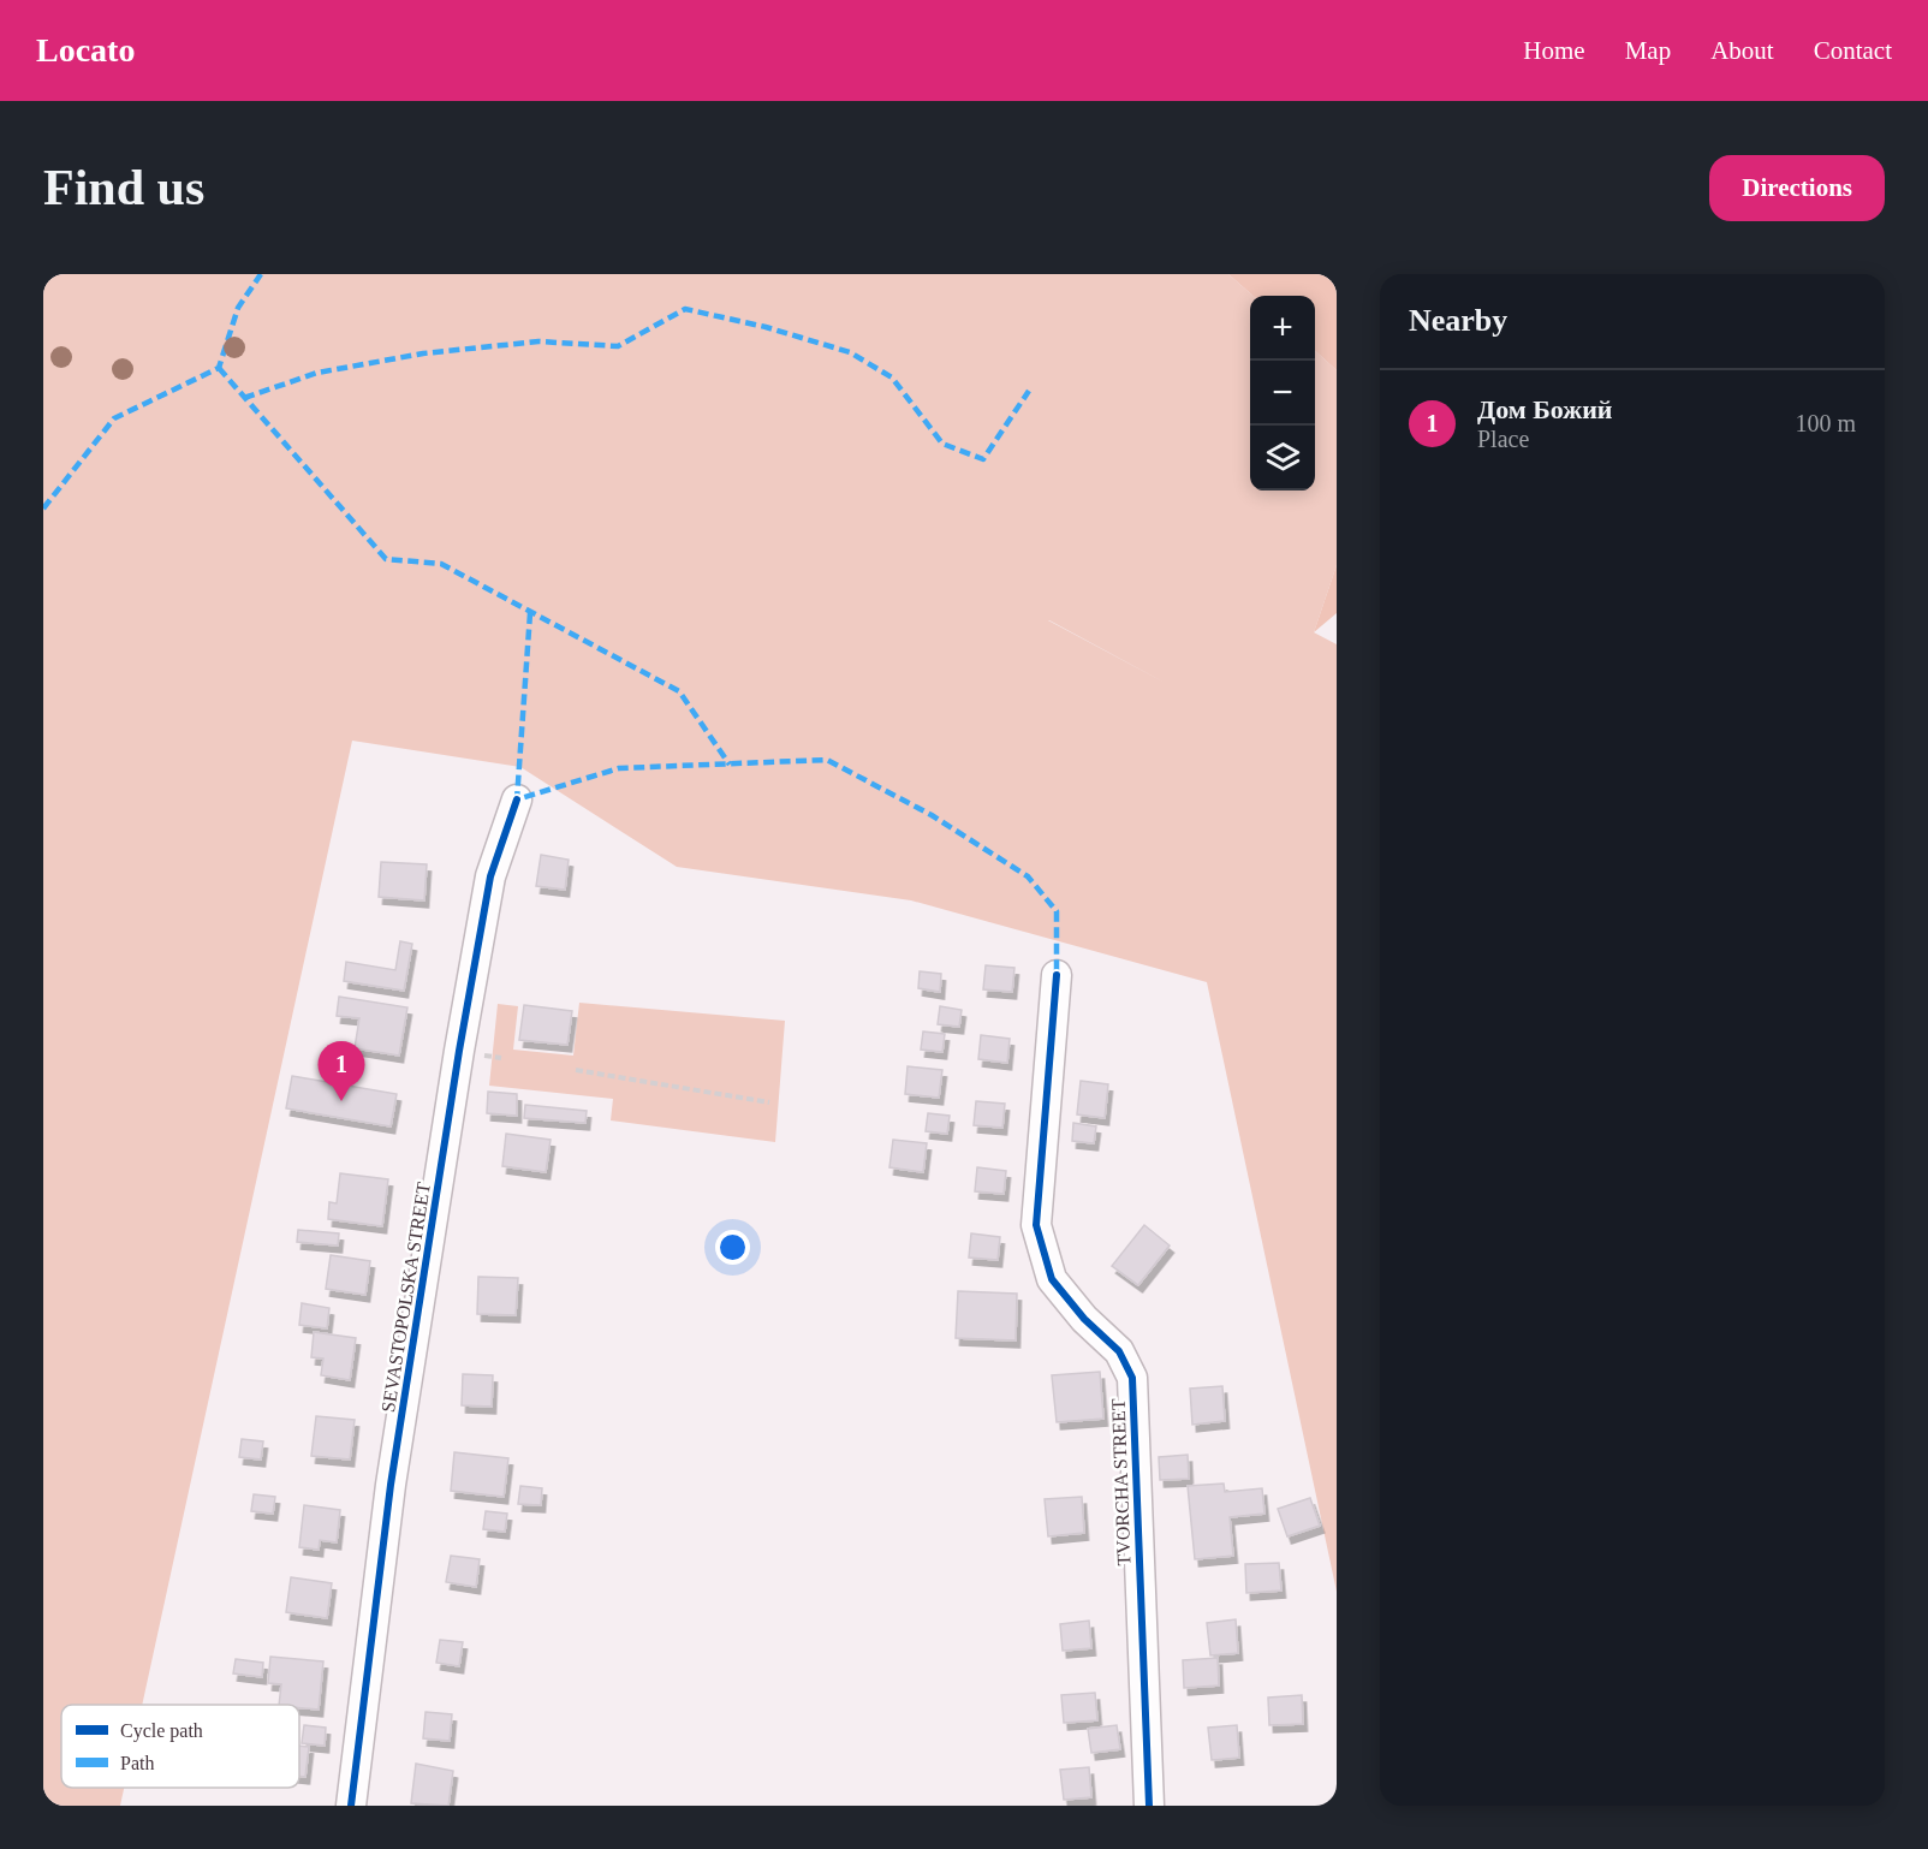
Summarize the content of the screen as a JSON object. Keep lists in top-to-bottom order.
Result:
{
  "streets": {
    "street": ["SEVASTOPOLSKA STREET", "TVORCHA STREET"]
  },
  "legend": ["Cycle path", "Path"],
  "page": {
    "header": "Locato",
    "nav": [
      "Home",
      "Map",
      "About",
      "Contact"
    ],
    "buttons": "Directions",
    "title": "Find us",
    "heading": "Nearby",
    "map_buttons": ["+", "−"],
    "list": [
      {
        "mark": "1",
        "name": "Дом Божий",
        "note": "Place",
        "value": "100 m"
      }
    ],
    "pins": "1"
  }
}
